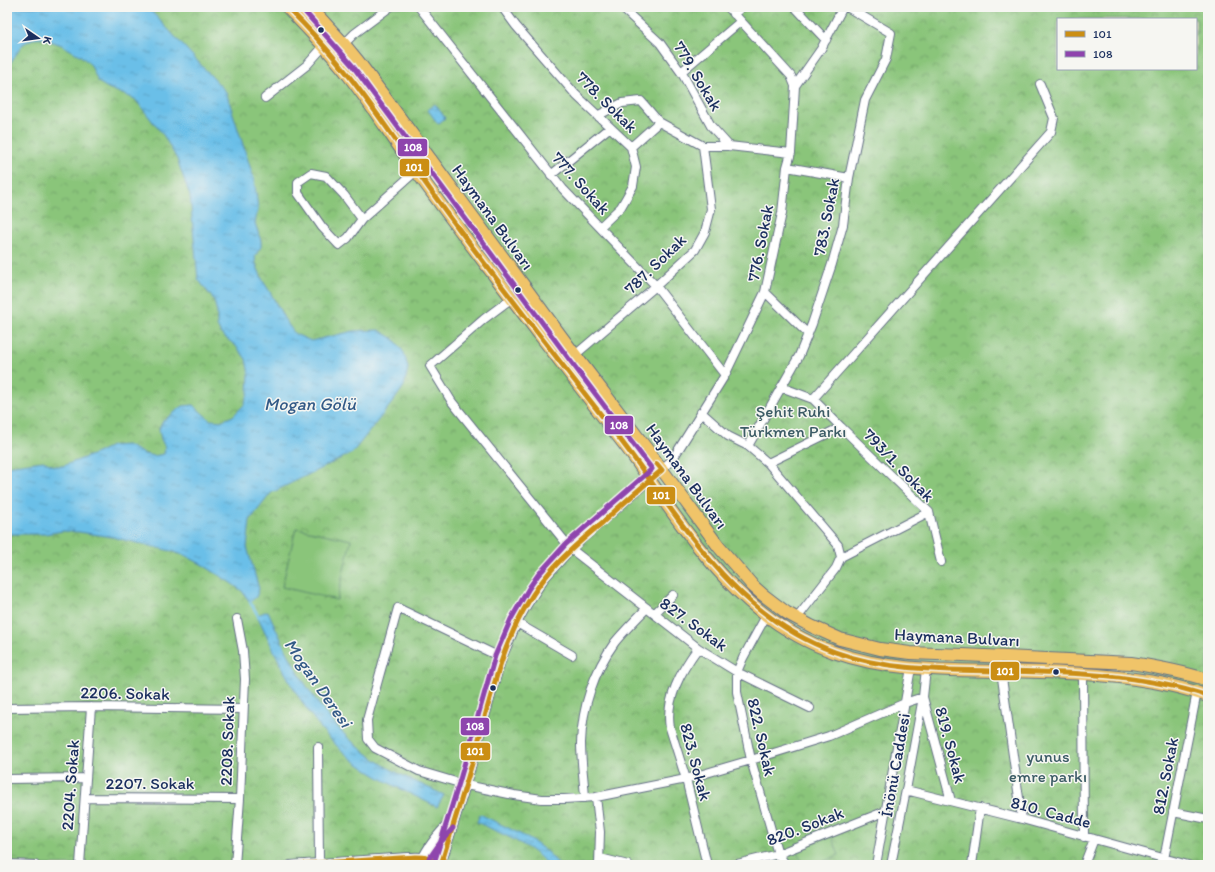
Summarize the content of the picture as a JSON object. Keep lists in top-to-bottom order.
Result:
{
  "streets": {
    "highway": ["Haymana Bulvarı"],
    "street": [
      "779. Sokak",
      "778. Sokak",
      "777. Sokak",
      "783. Sokak",
      "776. Sokak",
      "787. Sokak",
      "793/1. Sokak",
      "827. Sokak",
      "2206. Sokak",
      "822. Sokak",
      "2208. Sokak",
      "819. Sokak",
      "823. Sokak",
      "İnönü Caddesi",
      "812. Sokak",
      "2207. Sokak",
      "2204. Sokak",
      "810. Cadde",
      "820. Sokak"
    ]
  },
  "crossings": [
    ["778. Sokak", "777. Sokak"],
    ["777. Sokak", "776. Sokak"],
    ["777. Sokak", "787. Sokak"],
    ["Haymana Bulvarı", "776. Sokak"],
    ["Haymana Bulvarı", "787. Sokak"],
    ["Haymana Bulvarı", "827. Sokak"],
    ["Haymana Bulvarı", "822. Sokak"],
    ["Haymana Bulvarı", "İnönü Caddesi"],
    ["Haymana Bulvarı", "812. Sokak"],
    ["776. Sokak", "827. Sokak"],
    ["827. Sokak", "822. Sokak"],
    ["827. Sokak", "823. Sokak"],
    ["2206. Sokak", "2208. Sokak"],
    ["2206. Sokak", "2204. Sokak"],
    ["822. Sokak", "820. Sokak"],
    ["2208. Sokak", "2207. Sokak"],
    ["819. Sokak", "İnönü Caddesi"],
    ["819. Sokak", "810. Cadde"],
    ["İnönü Caddesi", "810. Cadde"],
    ["812. Sokak", "810. Cadde"],
    ["2207. Sokak", "2204. Sokak"]
  ],
  "water": ["Mogan Gölü", "Mogan Deresi"],
  "parks": ["Şehit Ruhi Türkmen Parkı", "yunus emre parkı"],
  "lines": ["transit line 101", "transit line 108"],
  "legend": ["101", "108"],
  "north": "right"
}
